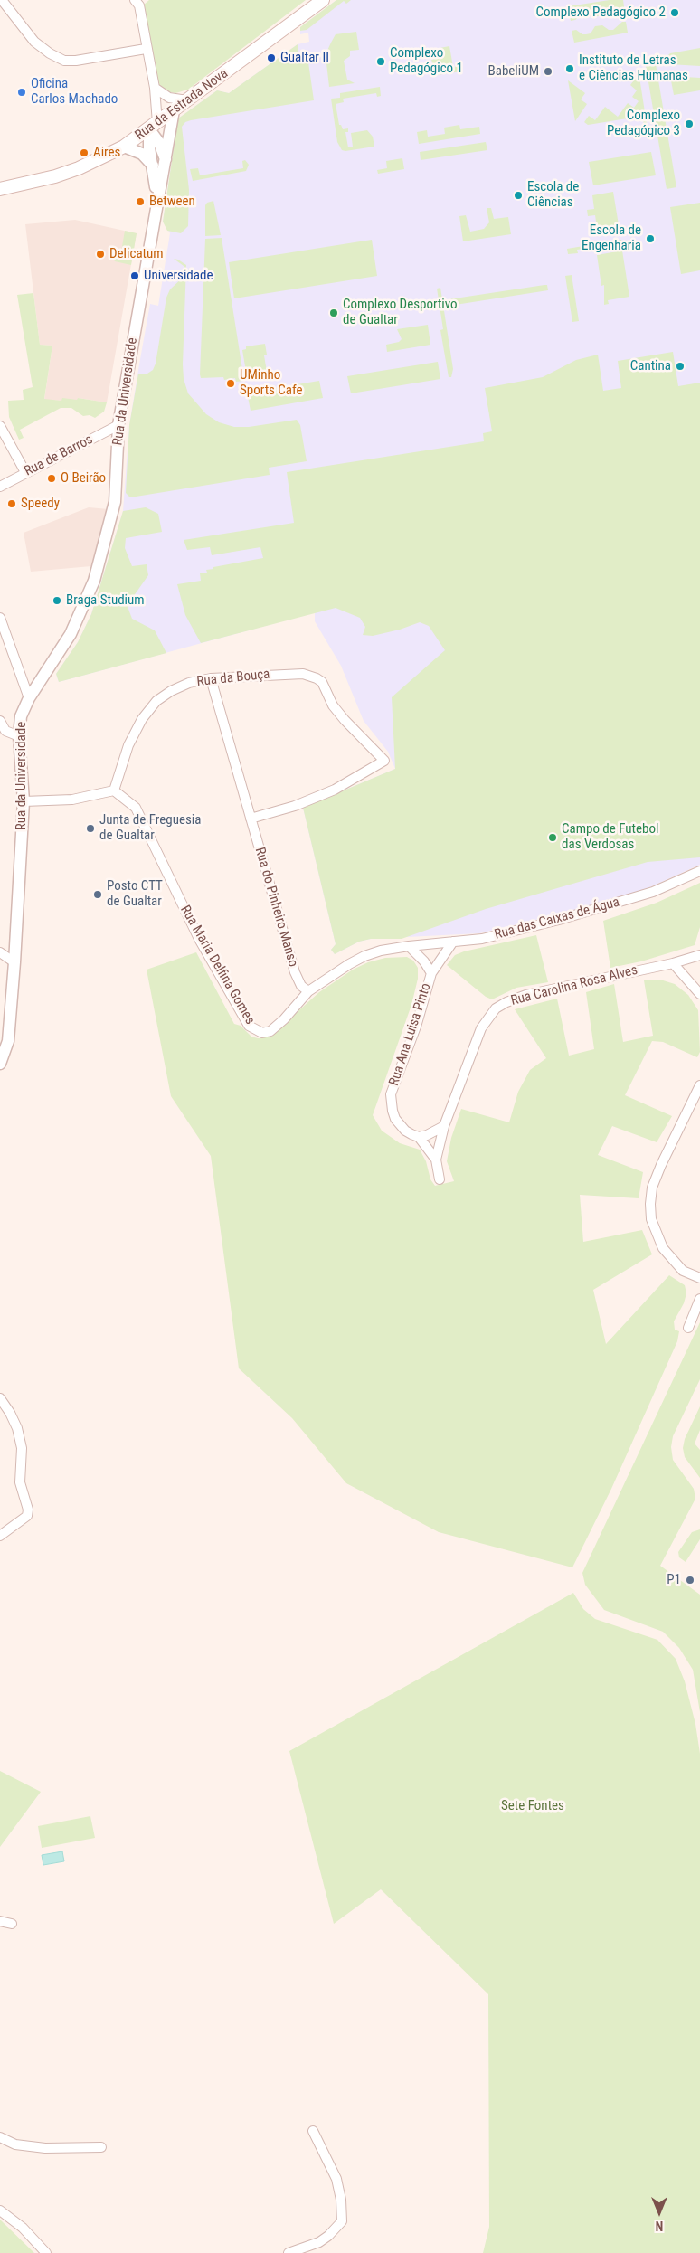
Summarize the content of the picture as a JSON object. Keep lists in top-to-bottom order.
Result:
{
  "streets": {
    "main road": ["Rua da Estrada Nova"],
    "street": [
      "Rua da Universidade",
      "Rua de Barros",
      "Rua da Bouça",
      "Rua do Pinheiro Manso",
      "Rua das Caixas de Água",
      "Rua Maria Delfina Gomes",
      "Rua Carolina Rosa Alves",
      "Rua Ana Luisa Pinto"
    ]
  },
  "crossings": [
    ["Rua da Estrada Nova", "Rua da Universidade"],
    ["Rua da Universidade", "Rua de Barros"],
    ["Rua da Bouça", "Rua do Pinheiro Manso"],
    ["Rua da Bouça", "Rua Maria Delfina Gomes"],
    ["Rua do Pinheiro Manso", "Rua Maria Delfina Gomes"],
    ["Rua das Caixas de Água", "Rua Maria Delfina Gomes"],
    ["Rua das Caixas de Água", "Rua Ana Luisa Pinto"],
    ["Rua Maria Delfina Gomes", "Rua Ana Luisa Pinto"]
  ],
  "parks": ["Sete Fontes"],
  "places": [
    "Complexo Pedagógico 2",
    "Gualtar II",
    "Complexo Pedagógico 1",
    "Instituto de Letras e Ciências Humanas",
    "BabeliUM",
    "Oficina Carlos Machado",
    "Complexo Pedagógico 3",
    "Aires",
    "Escola de Ciências",
    "Between",
    "Escola de Engenharia",
    "Delicatum",
    "Universidade",
    "Complexo Desportivo de Gualtar",
    "Cantina",
    "UMinho Sports Cafe",
    "O Beirão",
    "Speedy",
    "Braga Studium",
    "Junta de Freguesia de Gualtar",
    "Campo de Futebol das Verdosas",
    "Posto CTT de Gualtar",
    "P1"
  ],
  "north": "bottom"
}
